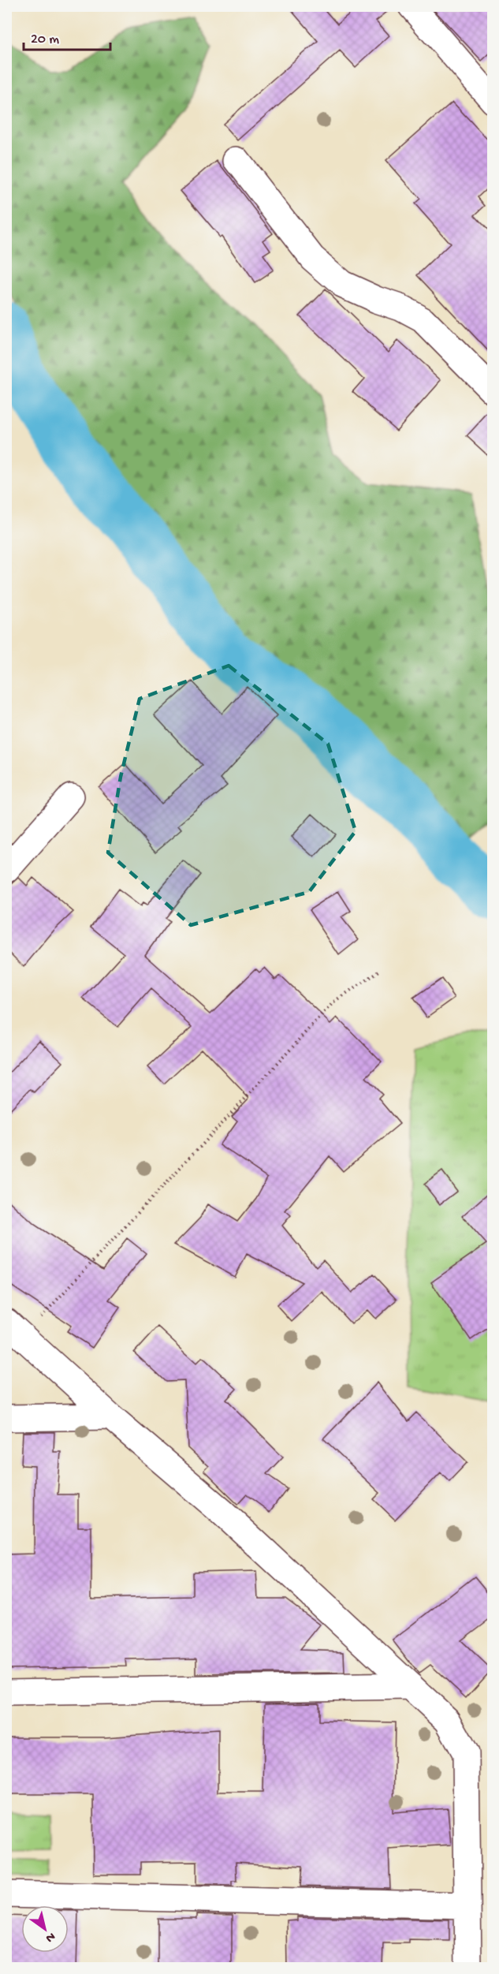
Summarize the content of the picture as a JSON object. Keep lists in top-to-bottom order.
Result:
{
  "scale_bar": "20 m",
  "north": "bottom right"
}
